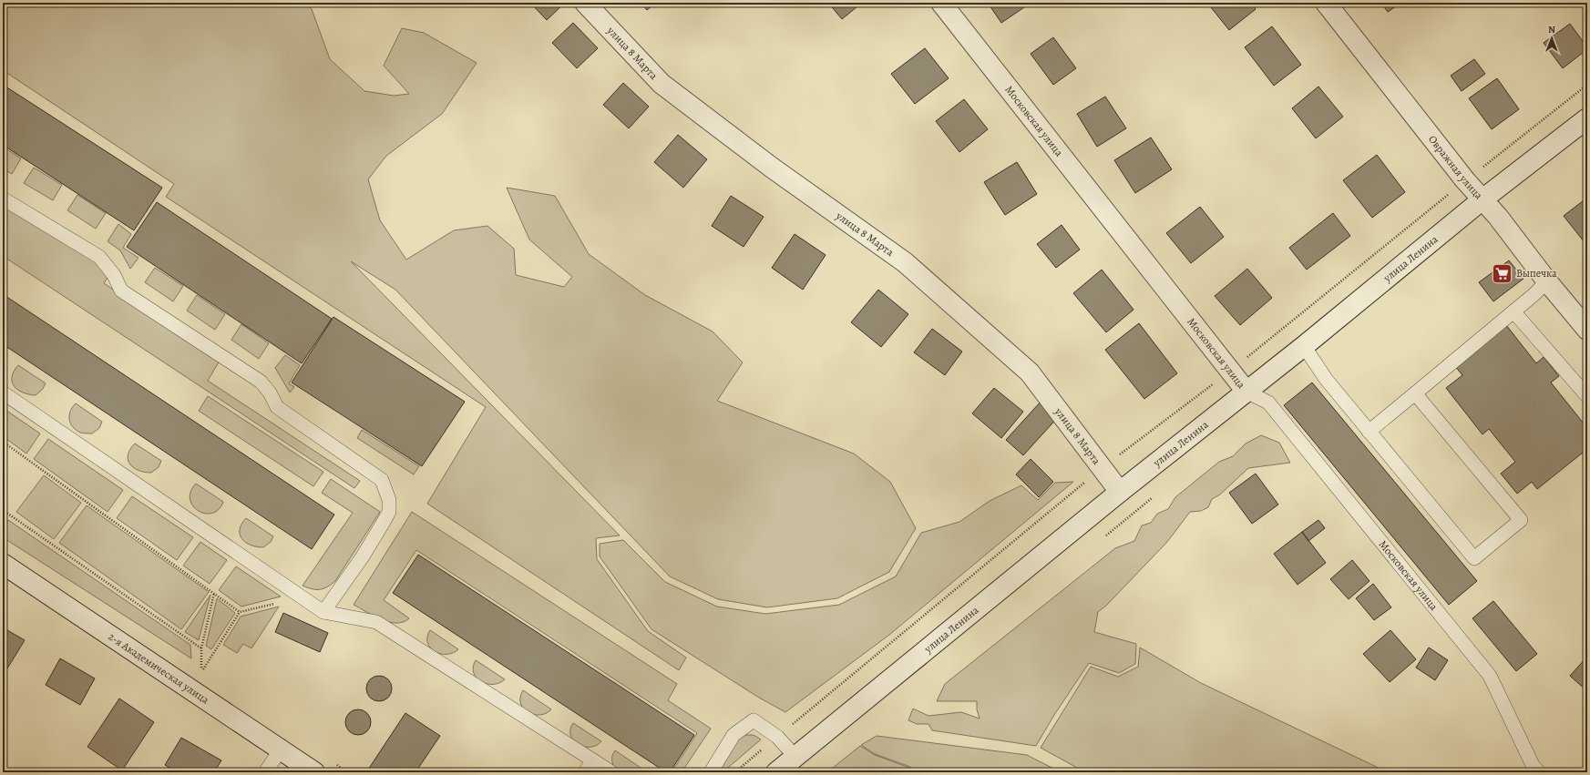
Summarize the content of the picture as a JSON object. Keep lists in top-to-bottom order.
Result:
{
  "streets": {
    "street": [
      "улица 8 Марта",
      "Московская улица",
      "Овражная улица",
      "улица Ленина",
      "2-я Академическая улица"
    ]
  },
  "crossings": [
    ["улица 8 Марта", "улица Ленина"],
    ["Московская улица", "улица Ленина"],
    ["Овражная улица", "улица Ленина"]
  ],
  "places": {
    "supermarket": ["Выпечка"]
  },
  "north": "top"
}
